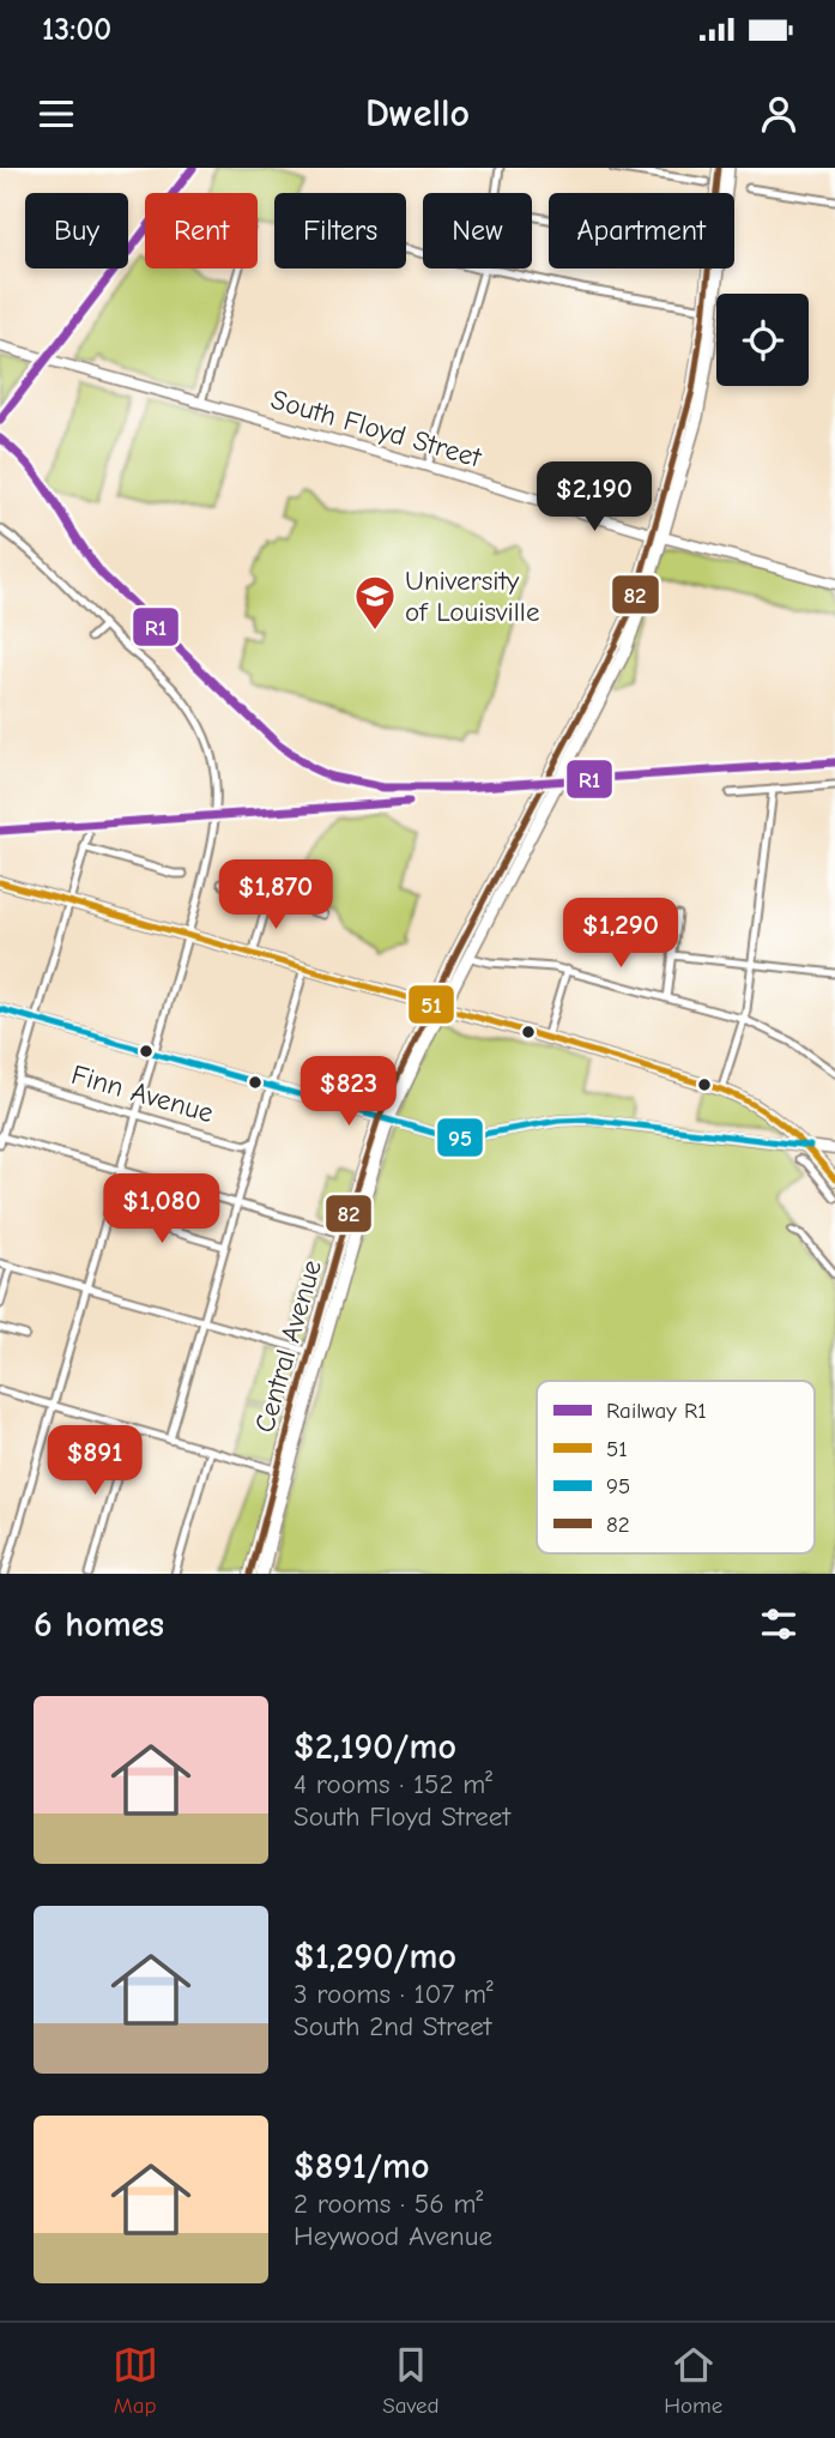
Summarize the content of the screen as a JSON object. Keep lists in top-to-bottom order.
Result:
{
  "streets": {
    "main road": ["Central Avenue"],
    "street": ["South Floyd Street", "Finn Avenue"]
  },
  "crossings": [
    ["South Floyd Street", "Central Avenue"]
  ],
  "places": {
    "school or university": ["University of Louisville"]
  },
  "lines": [
    "rail line R1",
    "transit line 82",
    "transit line 51",
    "transit line 95"
  ],
  "legend": [
    "Railway R1",
    "51",
    "95",
    "82"
  ],
  "page": {
    "status": "13:00",
    "header": "Dwello",
    "chip": [
      "Buy",
      "Rent",
      "Filters",
      "New",
      "Apartment"
    ],
    "price": [
      "$2,190",
      "$1,870",
      "$1,290",
      "$823",
      "$1,080",
      "$891"
    ],
    "heading": "6 homes",
    "list": [
      {
        "name": "$2,190/mo",
        "note": "4 rooms · 152 m² · South Floyd Street"
      },
      {
        "name": "$1,290/mo",
        "note": "3 rooms · 107 m² · South 2nd Street"
      },
      {
        "name": "$891/mo",
        "note": "2 rooms · 56 m² · Heywood Avenue"
      }
    ],
    "tabs": ["Map", "Saved", "Home"]
  }
}
